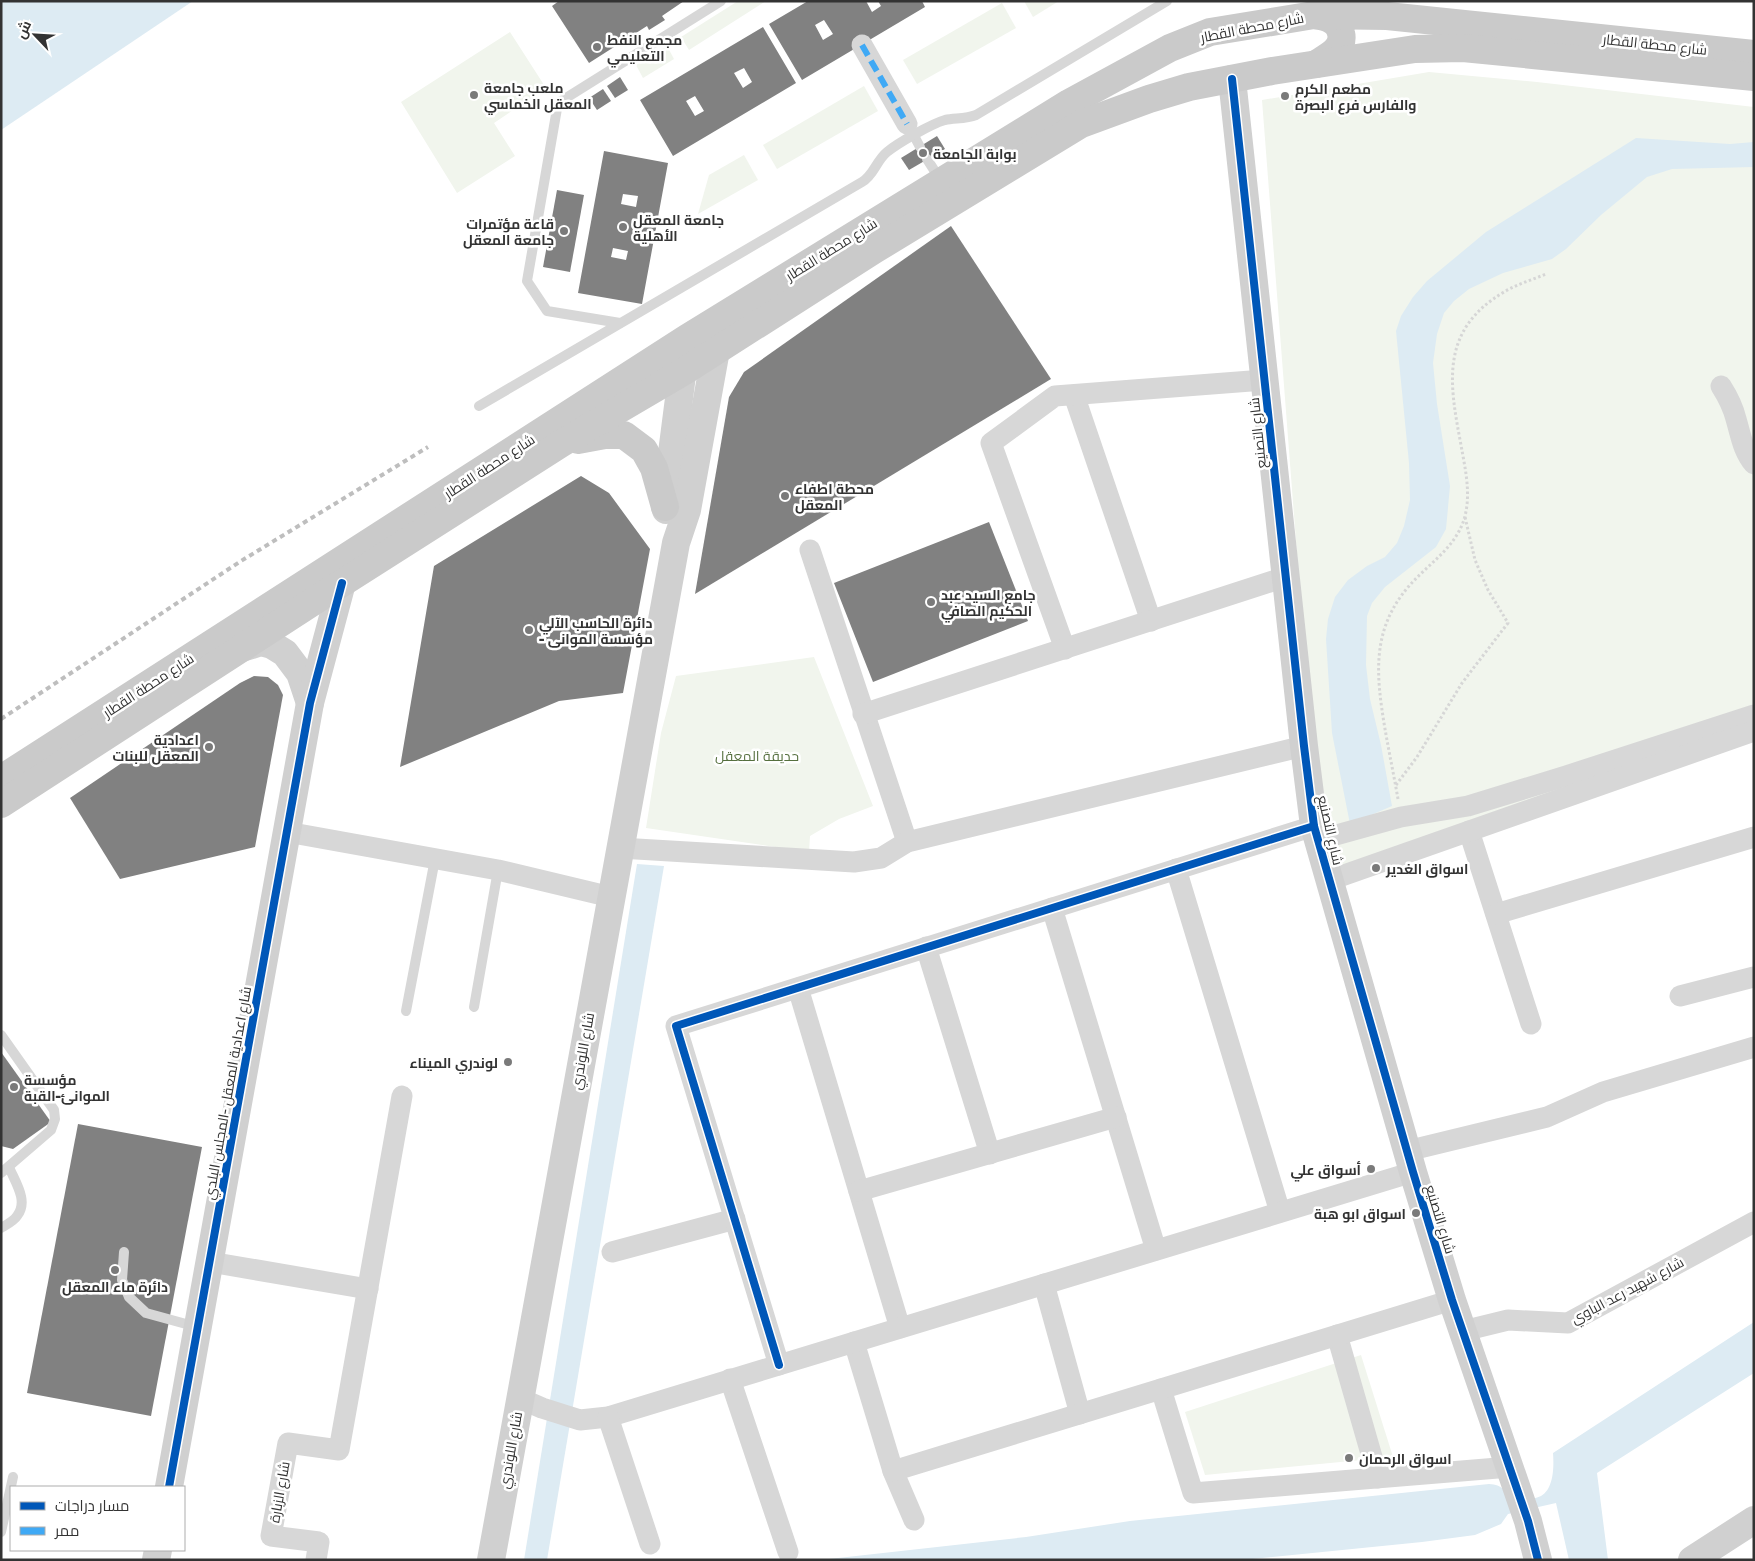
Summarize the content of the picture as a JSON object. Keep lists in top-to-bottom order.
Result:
{
  "streets": {
    "main road": ["شارع محطة القطار"],
    "street": [
      "شارع التصنيع",
      "شارع اللوندري",
      "شارع اعدادية المعقل -المجلس البلدي",
      "شارع شهيد رعد الباوي",
      "شارع الزبارة"
    ]
  },
  "crossings": [
    ["شارع محطة القطار", "شارع التصنيع"],
    ["شارع محطة القطار", "شارع اللوندري"],
    ["شارع محطة القطار", "شارع اعدادية المعقل -المجلس البلدي"],
    ["شارع التصنيع", "شارع شهيد رعد الباوي"]
  ],
  "parks": ["حديقة المعقل"],
  "places": [
    "مجمع النفط التعليمي",
    "ملعب جامعة المعقل الخماسي",
    "مطعم الكرم والفارس فرع البصرة",
    "بوابة الجامعة",
    "جامعة المعقل الأهلية",
    "قاعة مؤتمرات جامعة المعقل",
    "محطة اطفاء المعقل",
    "جامع السيد عبد الحكيم الصافي",
    "دائرة الحاسب الآلي - مؤسسة الموانى",
    "اعدادية المعقل للبنات",
    "اسواق الغدير",
    "لوندري الميناء",
    "مؤسسة الموانئ-القبة",
    "أسواق علي",
    "اسواق ابو هبة",
    "دائرة ماء المعقل",
    "اسواق الرحمان"
  ],
  "legend": ["مسار دراجات", "ممر"],
  "north": "top left"
}
